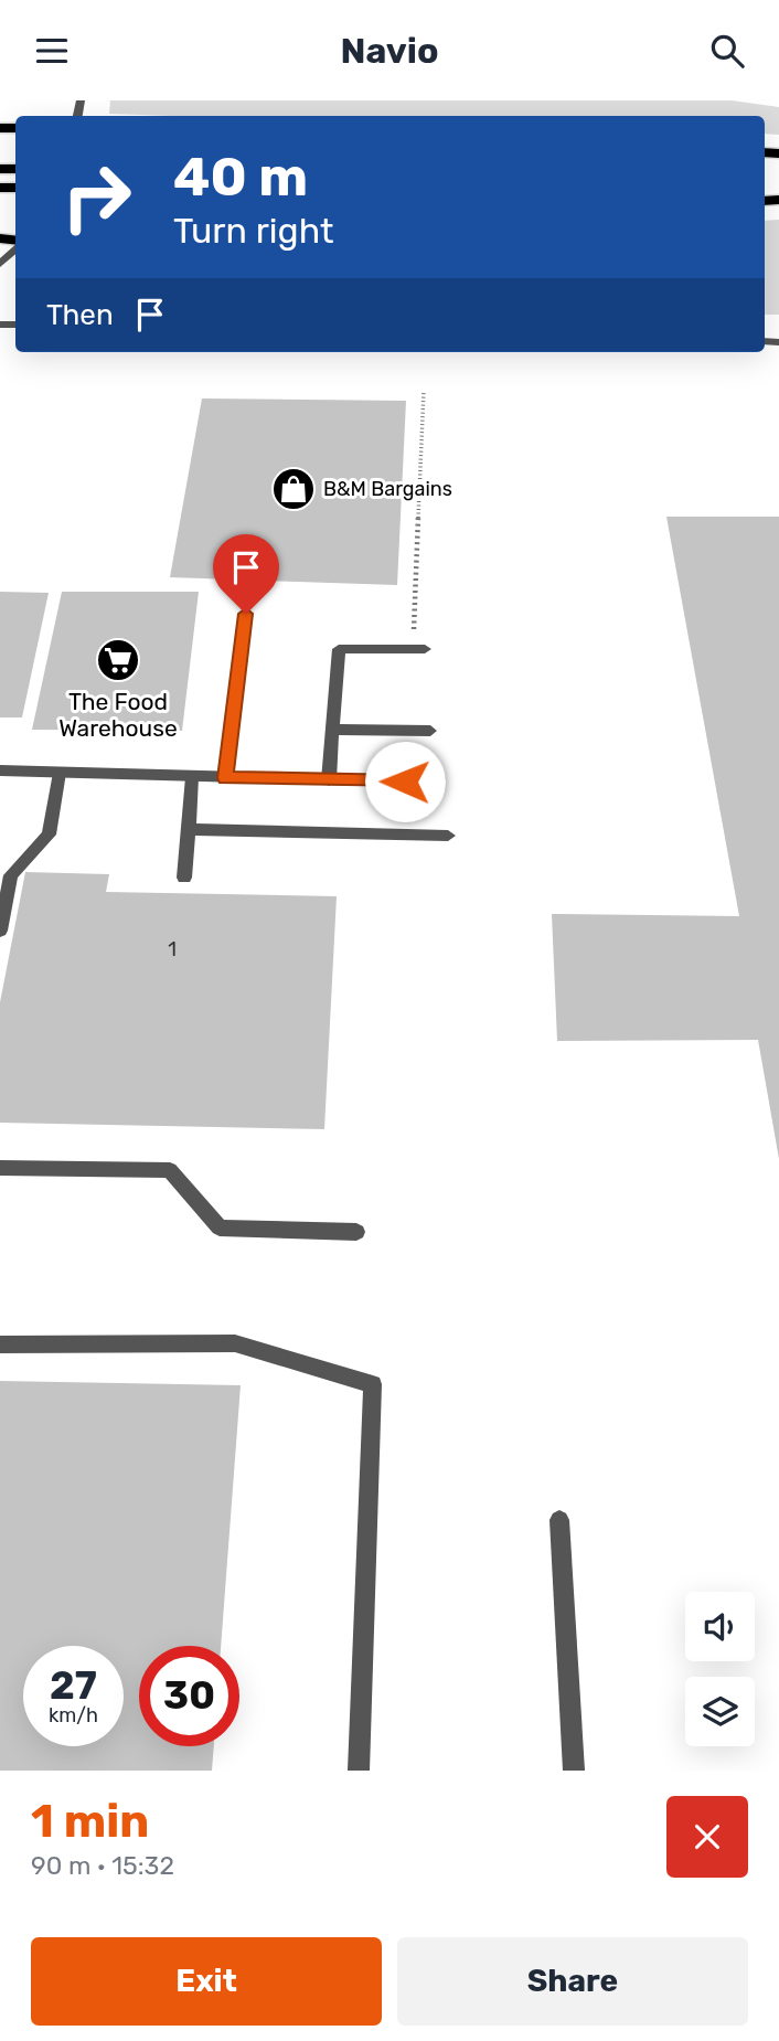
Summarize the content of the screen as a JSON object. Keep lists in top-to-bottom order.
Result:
{
  "places": {
    "shop": ["B&M Bargains"],
    "supermarket": ["The Food Warehouse"]
  },
  "house_numbers": ["1"],
  "page": {
    "header": "Navio",
    "turn": ["40 m", "Turn right"],
    "then": "Then",
    "speed": "27 km/h",
    "limit": "30",
    "heading": ["1 min", "90 m · 15:32"],
    "buttons": ["Exit", "Share"]
  }
}
